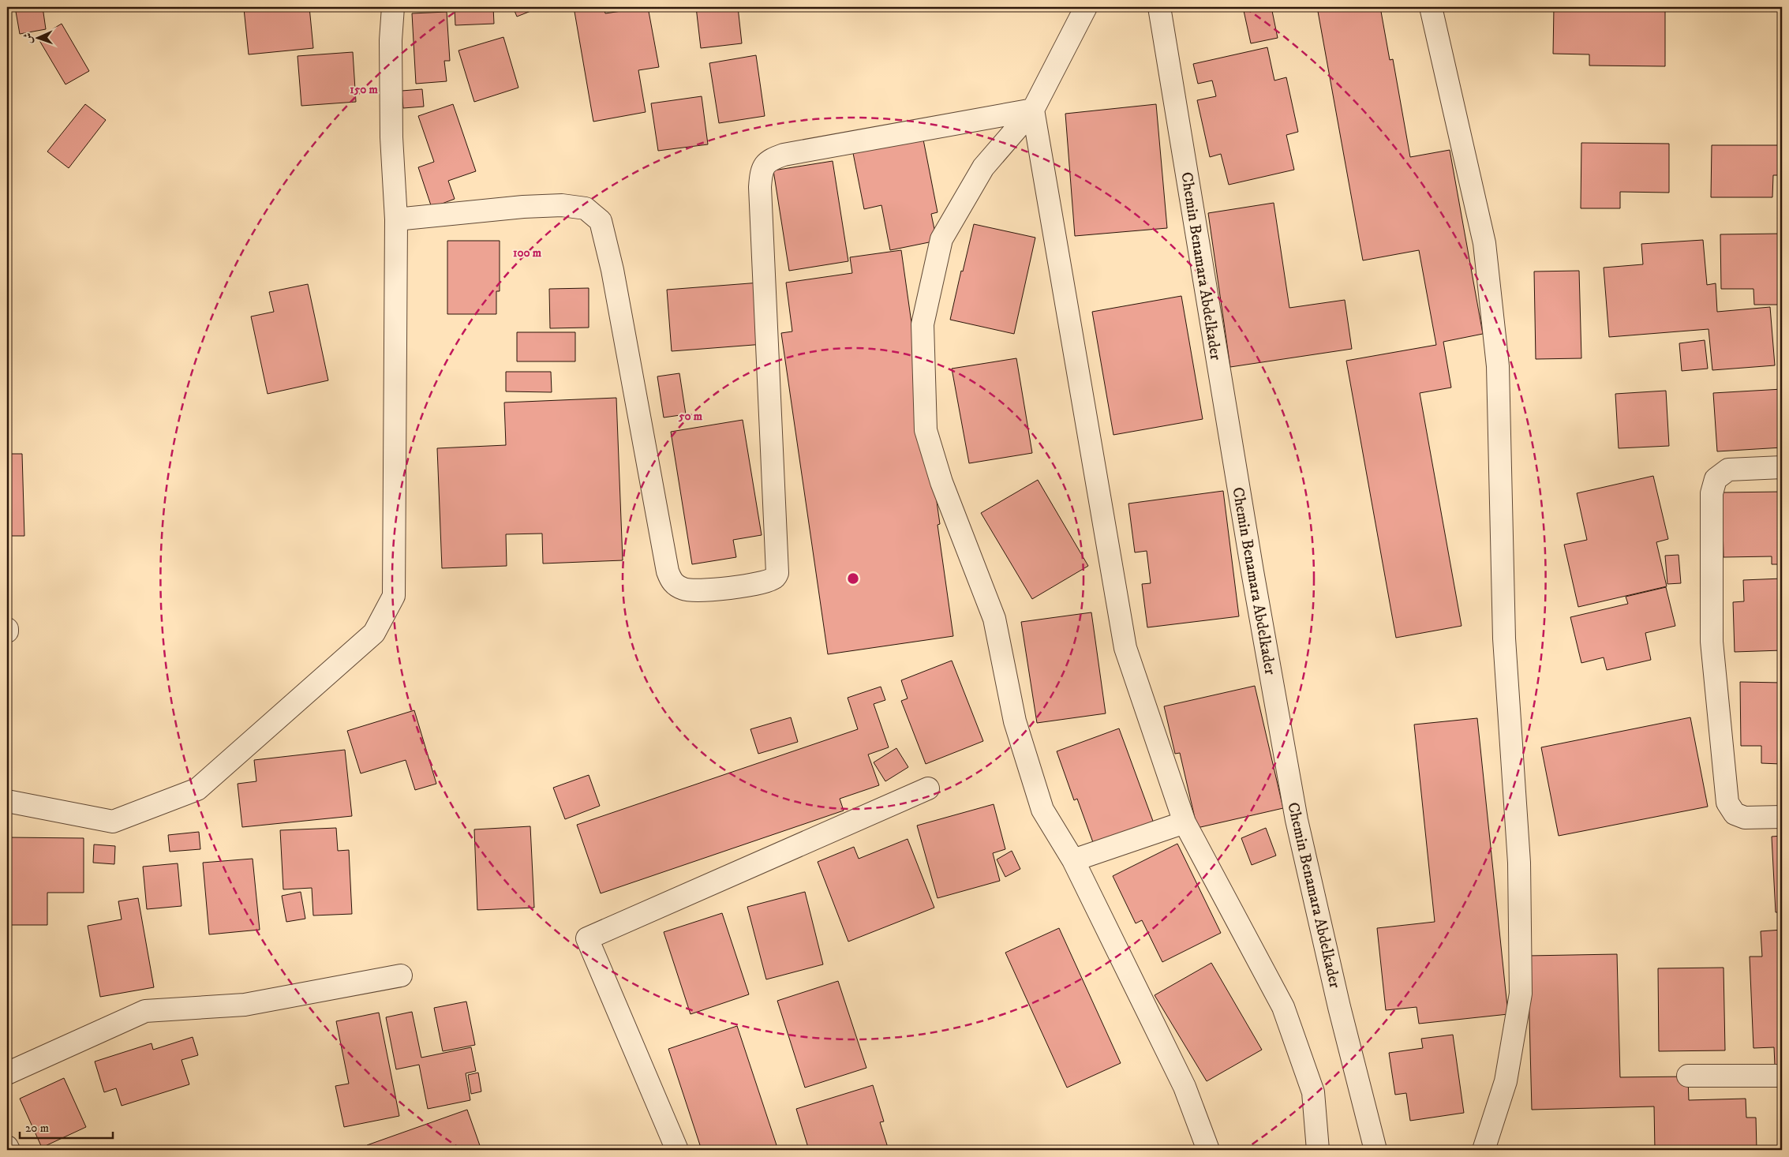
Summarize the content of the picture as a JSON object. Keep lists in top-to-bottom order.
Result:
{
  "streets": {
    "street": ["Chemin Benamara Abdelkader"]
  },
  "scale_bar": "20 m",
  "north": "left",
  "rings": ["150 m", "100 m", "50 m"]
}
